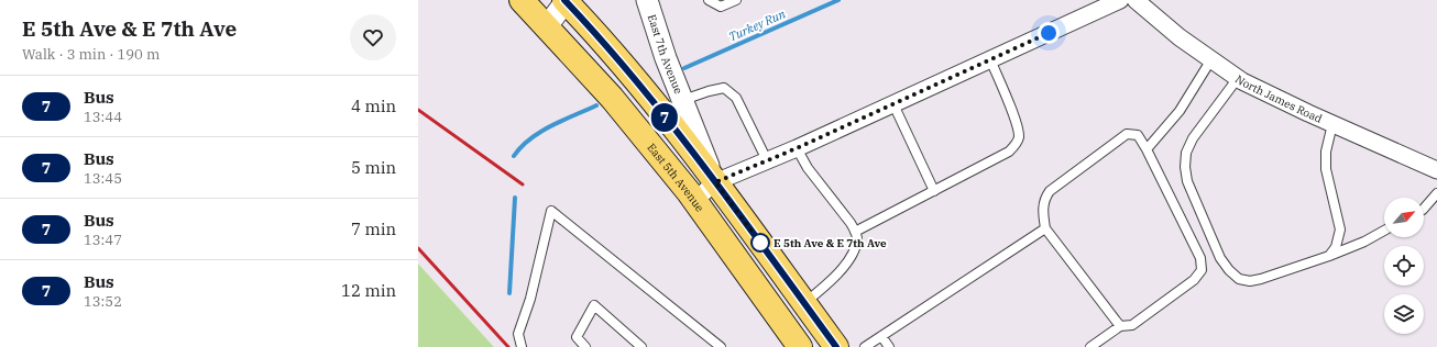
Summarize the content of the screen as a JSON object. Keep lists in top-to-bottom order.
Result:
{
  "streets": {
    "main road": ["East 5th Avenue"],
    "street": ["East 7th Avenue", "North James Road"]
  },
  "water": ["Turkey Run"],
  "places": ["E 5th Ave & E 7th Ave"],
  "lines": ["bus line 7"],
  "north": "top right",
  "page": {
    "heading": ["E 5th Ave & E 7th Ave", "Walk · 3 min · 190 m"],
    "on_map": "7",
    "list": [
      {
        "mark": "7",
        "name": "Bus",
        "note": "13:44",
        "value": "4 min"
      },
      {
        "mark": "7",
        "name": "Bus",
        "note": "13:45",
        "value": "5 min"
      },
      {
        "mark": "7",
        "name": "Bus",
        "note": "13:47",
        "value": "7 min"
      },
      {
        "mark": "7",
        "name": "Bus",
        "note": "13:52",
        "value": "12 min"
      }
    ]
  }
}
